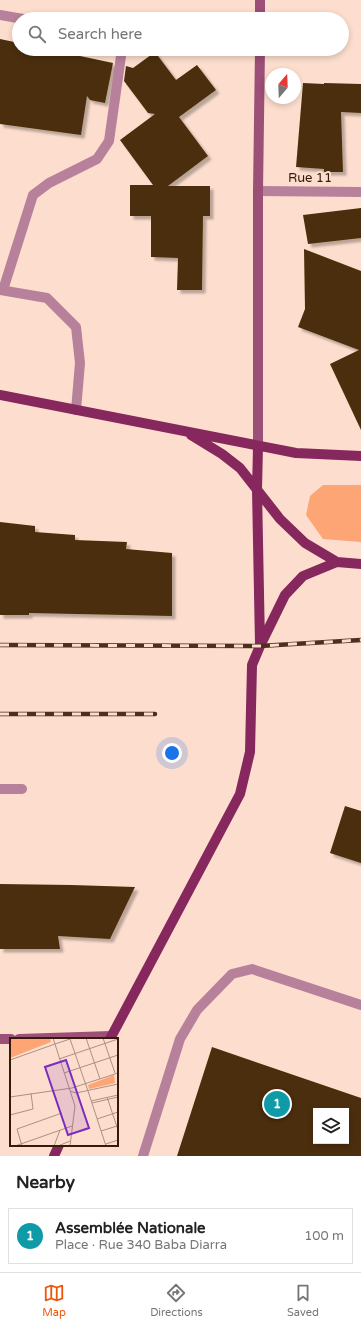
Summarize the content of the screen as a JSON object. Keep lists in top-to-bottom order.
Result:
{
  "streets": {
    "street": ["Rue 11"]
  },
  "north": "top",
  "page": {
    "search": "Search here",
    "pins": "1",
    "heading": "Nearby",
    "list": [
      {
        "mark": "1",
        "name": "Assemblée Nationale",
        "note": "Place · Rue 340 Baba Diarra",
        "value": "100 m"
      }
    ],
    "nav": ["Map", "Directions", "Saved"]
  }
}
